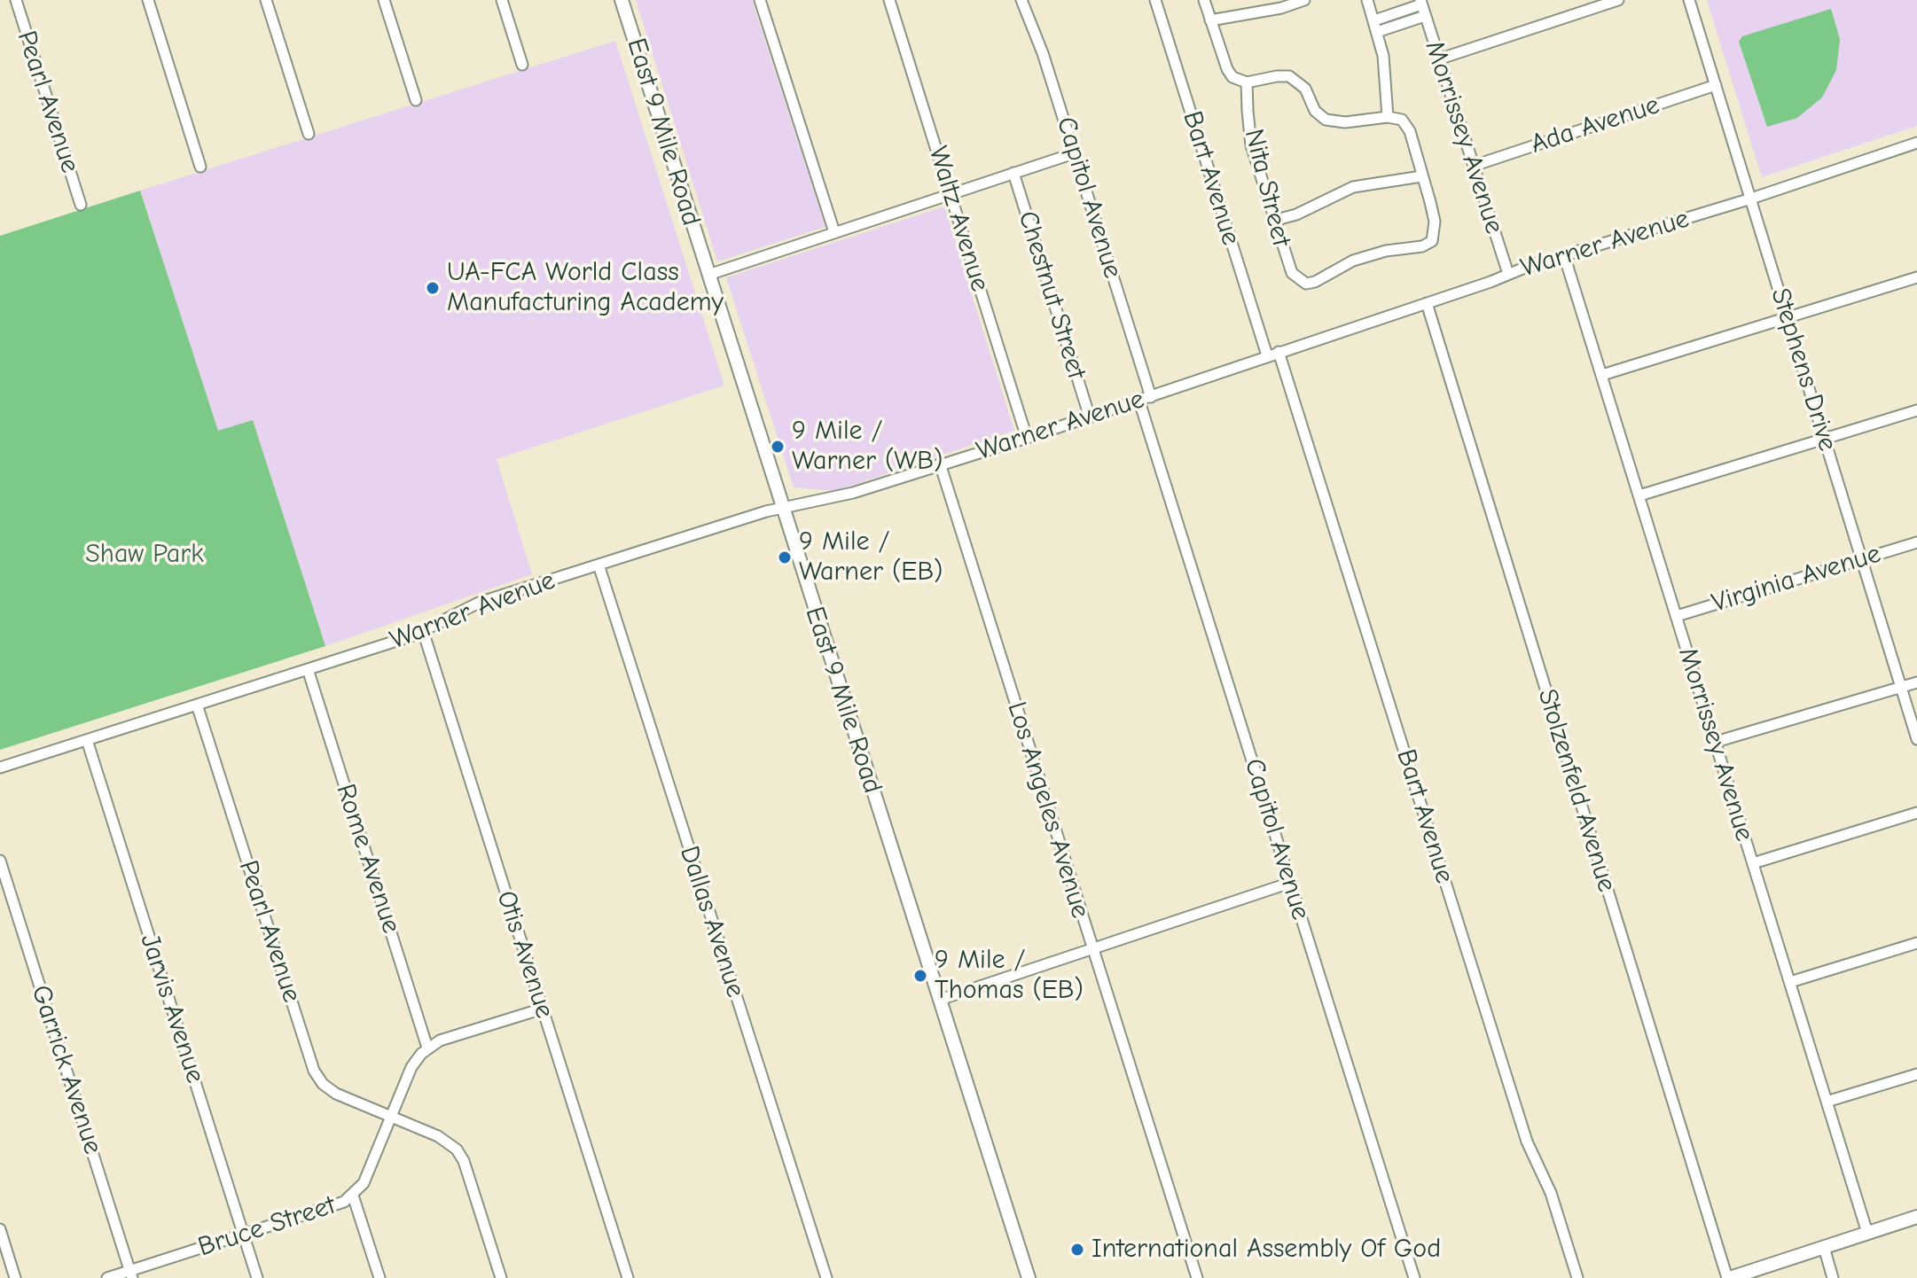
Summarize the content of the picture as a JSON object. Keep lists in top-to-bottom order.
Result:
{
  "streets": {
    "main road": ["East 9 Mile Road"],
    "street": [
      "Pearl Avenue",
      "Ada Avenue",
      "Morrissey Avenue",
      "Bart Avenue",
      "Nita Street",
      "Capitol Avenue",
      "Waltz Avenue",
      "Warner Avenue",
      "Chestnut Street",
      "Stephens Drive",
      "Virginia Avenue",
      "Stolzenfeld Avenue",
      "Los Angeles Avenue",
      "Rome Avenue",
      "Dallas Avenue",
      "Otis Avenue",
      "Jarvis Avenue",
      "Garrick Avenue",
      "Bruce Street"
    ]
  },
  "crossings": [
    ["Pearl Avenue", "Warner Avenue"],
    ["Pearl Avenue", "Bruce Street"],
    ["Ada Avenue", "Morrissey Avenue"],
    ["Ada Avenue", "Stephens Drive"],
    ["East 9 Mile Road", "Warner Avenue"],
    ["Morrissey Avenue", "Warner Avenue"],
    ["Morrissey Avenue", "Virginia Avenue"],
    ["Bart Avenue", "Warner Avenue"],
    ["Capitol Avenue", "Warner Avenue"],
    ["Waltz Avenue", "Warner Avenue"],
    ["Warner Avenue", "Chestnut Street"],
    ["Warner Avenue", "Stephens Drive"],
    ["Warner Avenue", "Stolzenfeld Avenue"],
    ["Warner Avenue", "Los Angeles Avenue"],
    ["Warner Avenue", "Rome Avenue"],
    ["Warner Avenue", "Dallas Avenue"],
    ["Warner Avenue", "Otis Avenue"],
    ["Warner Avenue", "Jarvis Avenue"],
    ["Stephens Drive", "Virginia Avenue"],
    ["Rome Avenue", "Bruce Street"],
    ["Jarvis Avenue", "Bruce Street"],
    ["Garrick Avenue", "Bruce Street"]
  ],
  "parks": ["Shaw Park"],
  "places": [
    "UA-FCA World Class Manufacturing Academy",
    "9 Mile / Warner (WB)",
    "9 Mile / Warner (EB)",
    "9 Mile / Thomas (EB)",
    "International Assembly Of God"
  ]
}
